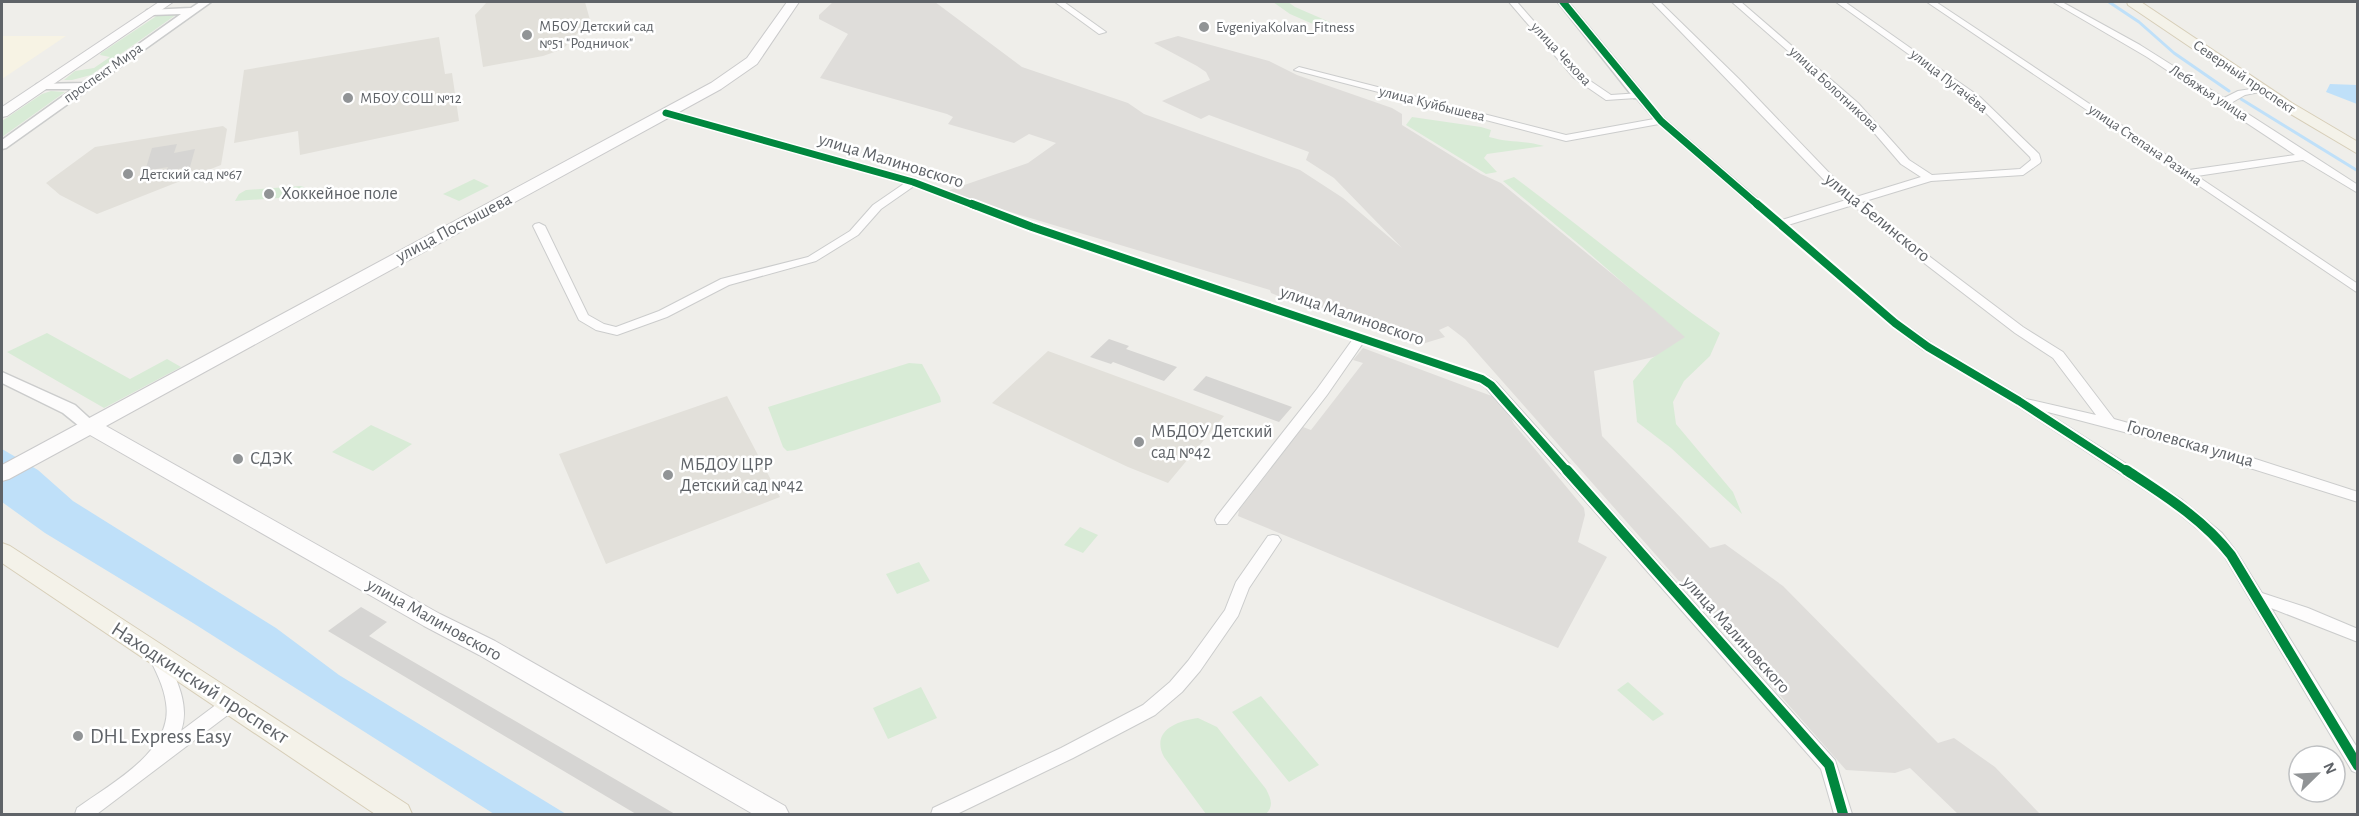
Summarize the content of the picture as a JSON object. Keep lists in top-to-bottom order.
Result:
{
  "streets": {
    "main road": [
      "проспект Мира",
      "Северный проспект",
      "улица Малиновского",
      "улица Постышева",
      "Находкинский проспект"
    ],
    "street": [
      "улица Чехова",
      "улица Пугачёва",
      "улица Болотникова",
      "Лебяжья улица",
      "улица Куйбышева",
      "улица Степана Разина",
      "улица Белинского",
      "Гоголевская улица"
    ]
  },
  "crossings": [
    ["улица Пугачёва", "улица Болотникова"],
    ["улица Малиновского", "улица Постышева"],
    ["улица Белинского", "Гоголевская улица"]
  ],
  "places": [
    "EvgeniyaKolvan_Fitness",
    "МБОУ Детский сад №51 \"Родничок\"",
    "МБОУ СОШ №12",
    "Детский сад №67",
    "Хоккейное поле",
    "МБДОУ Детский сад №42",
    "СДЭК",
    "МБДОУ ЦРР Детский сад №42",
    "DHL Express Easy"
  ],
  "north": "top right"
}
